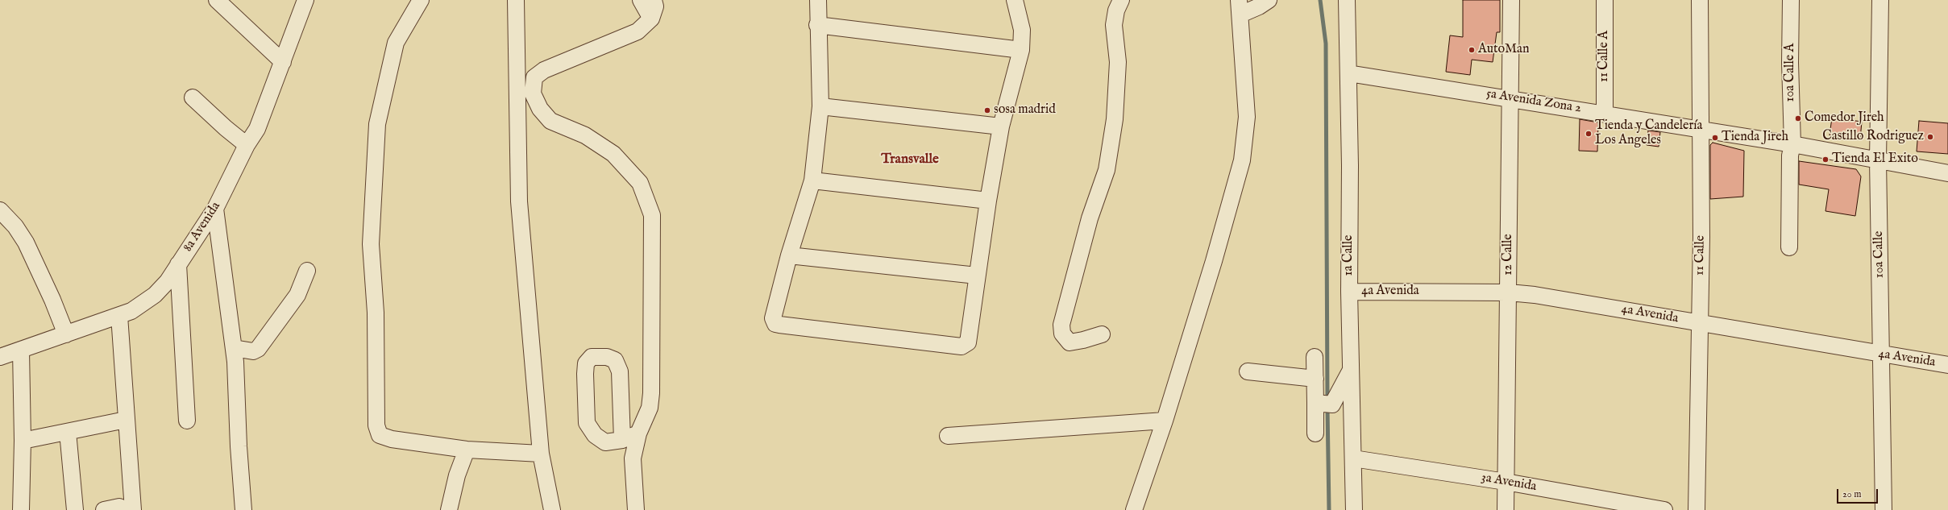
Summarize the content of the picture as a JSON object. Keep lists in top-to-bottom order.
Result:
{
  "streets": {
    "street": [
      "11 Calle A",
      "10a Calle A",
      "5a Avenida Zona 2",
      "8a Avenida",
      "12 Calle",
      "10a Calle",
      "1a Calle",
      "11 Calle",
      "4a Avenida",
      "3a Avenida"
    ]
  },
  "crossings": [
    ["11 Calle A", "5a Avenida Zona 2"],
    ["10a Calle A", "5a Avenida Zona 2"],
    ["5a Avenida Zona 2", "12 Calle"],
    ["5a Avenida Zona 2", "10a Calle"],
    ["5a Avenida Zona 2", "1a Calle"],
    ["5a Avenida Zona 2", "11 Calle"],
    ["12 Calle", "4a Avenida"],
    ["12 Calle", "3a Avenida"],
    ["10a Calle", "4a Avenida"],
    ["1a Calle", "4a Avenida"],
    ["1a Calle", "3a Avenida"],
    ["11 Calle", "4a Avenida"]
  ],
  "districts": ["Transvalle"],
  "places": [
    "AutoMan",
    "sosa madrid",
    "Comedor Jireh",
    "Tienda y Candelería Los Angeles",
    "Castillo Rodriguez",
    "Tienda Jireh",
    "Tienda El Exito"
  ],
  "scale_bar": "20 m"
}
